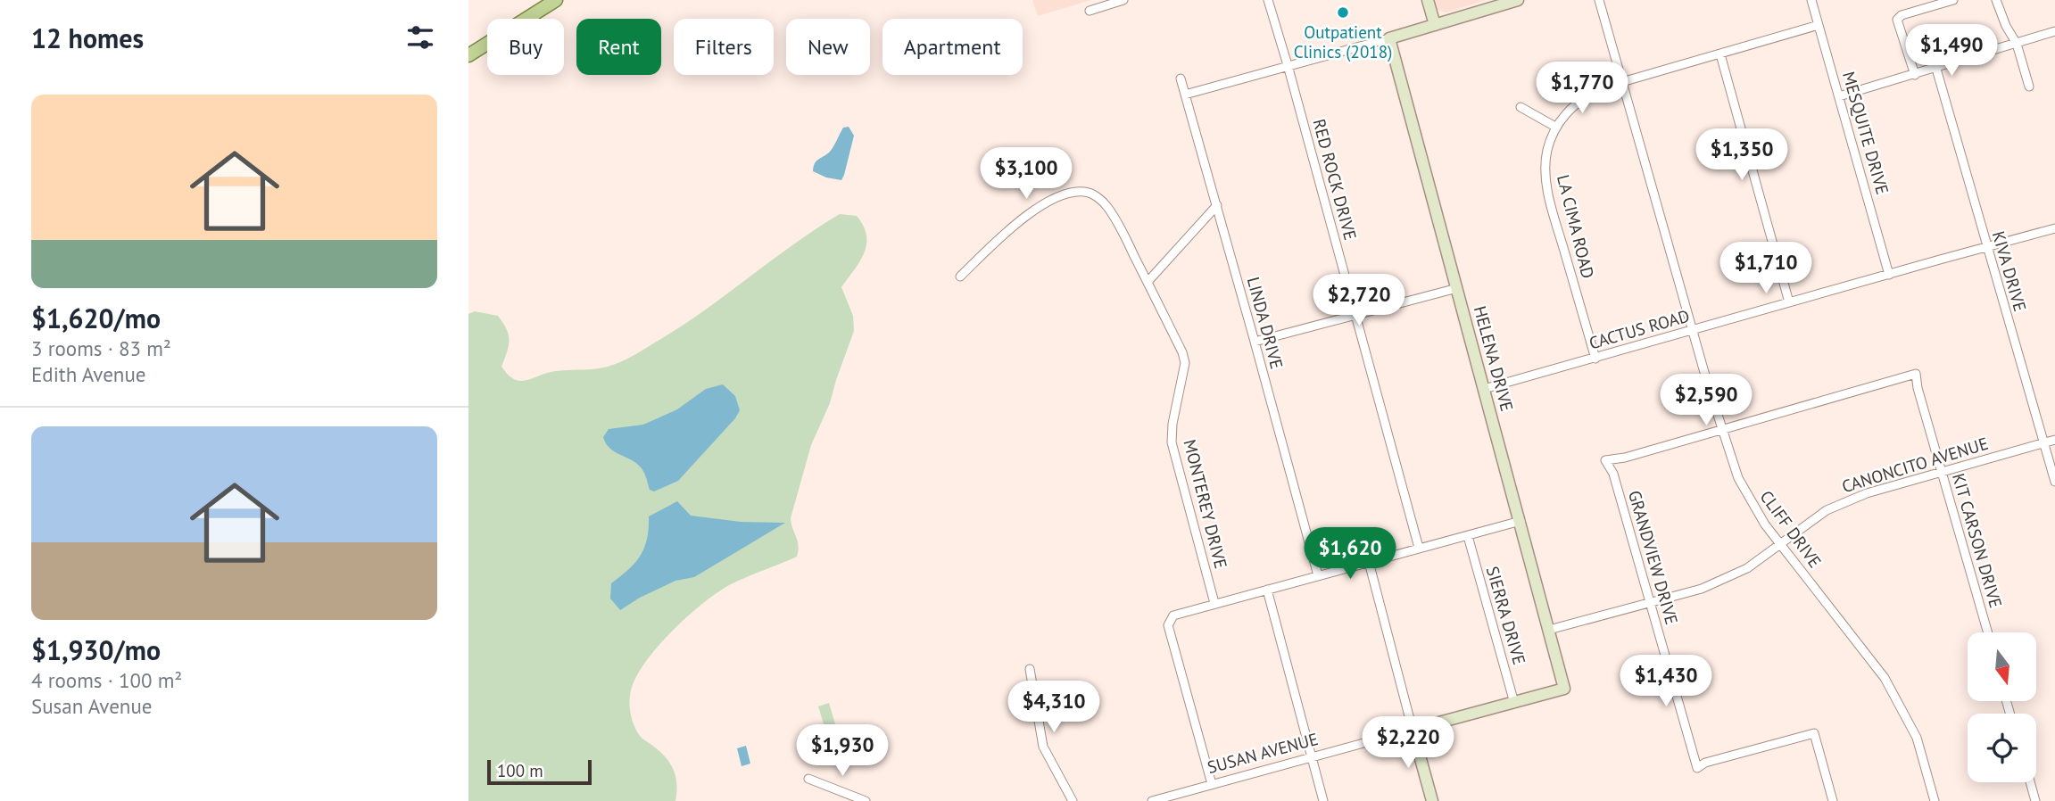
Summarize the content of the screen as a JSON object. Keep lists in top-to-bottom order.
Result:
{
  "streets": {
    "main road": ["HELENA DRIVE", "SUSAN AVENUE"],
    "street": [
      "MESQUITE DRIVE",
      "RED ROCK DRIVE",
      "LA CIMA ROAD",
      "KIVA DRIVE",
      "LINDA DRIVE",
      "CACTUS ROAD",
      "CANONCITO AVENUE",
      "MONTEREY DRIVE",
      "CLIFF DRIVE",
      "KIT CARSON DRIVE",
      "GRANDVIEW DRIVE",
      "SIERRA DRIVE"
    ]
  },
  "crossings": [
    ["MESQUITE DRIVE", "LA CIMA ROAD"],
    ["MESQUITE DRIVE", "CACTUS ROAD"],
    ["LA CIMA ROAD", "CACTUS ROAD"],
    ["LA CIMA ROAD", "CLIFF DRIVE"],
    ["KIVA DRIVE", "CACTUS ROAD"],
    ["KIVA DRIVE", "CANONCITO AVENUE"],
    ["CACTUS ROAD", "HELENA DRIVE"],
    ["CACTUS ROAD", "CLIFF DRIVE"],
    ["HELENA DRIVE", "CANONCITO AVENUE"],
    ["HELENA DRIVE", "SUSAN AVENUE"],
    ["CANONCITO AVENUE", "CLIFF DRIVE"],
    ["CANONCITO AVENUE", "KIT CARSON DRIVE"],
    ["CANONCITO AVENUE", "GRANDVIEW DRIVE"],
    ["CLIFF DRIVE", "KIT CARSON DRIVE"],
    ["CLIFF DRIVE", "GRANDVIEW DRIVE"],
    ["KIT CARSON DRIVE", "GRANDVIEW DRIVE"],
    ["SIERRA DRIVE", "SUSAN AVENUE"]
  ],
  "places": ["Outpatient Clinics (2018)"],
  "scale_bar": "100 m",
  "north": "bottom",
  "page": {
    "heading": "12 homes",
    "chip": [
      "Buy",
      "Rent",
      "Filters",
      "New",
      "Apartment"
    ],
    "price": [
      "$1,490",
      "$1,770",
      "$1,350",
      "$3,100",
      "$1,710",
      "$2,720",
      "$2,590",
      "$1,620",
      "$1,430",
      "$4,310",
      "$2,220",
      "$1,930"
    ],
    "list": [
      {
        "name": "$1,620/mo",
        "note": "3 rooms · 83 m² · Edith Avenue"
      },
      {
        "name": "$1,930/mo",
        "note": "4 rooms · 100 m² · Susan Avenue"
      }
    ],
    "scale": "100 m"
  }
}
